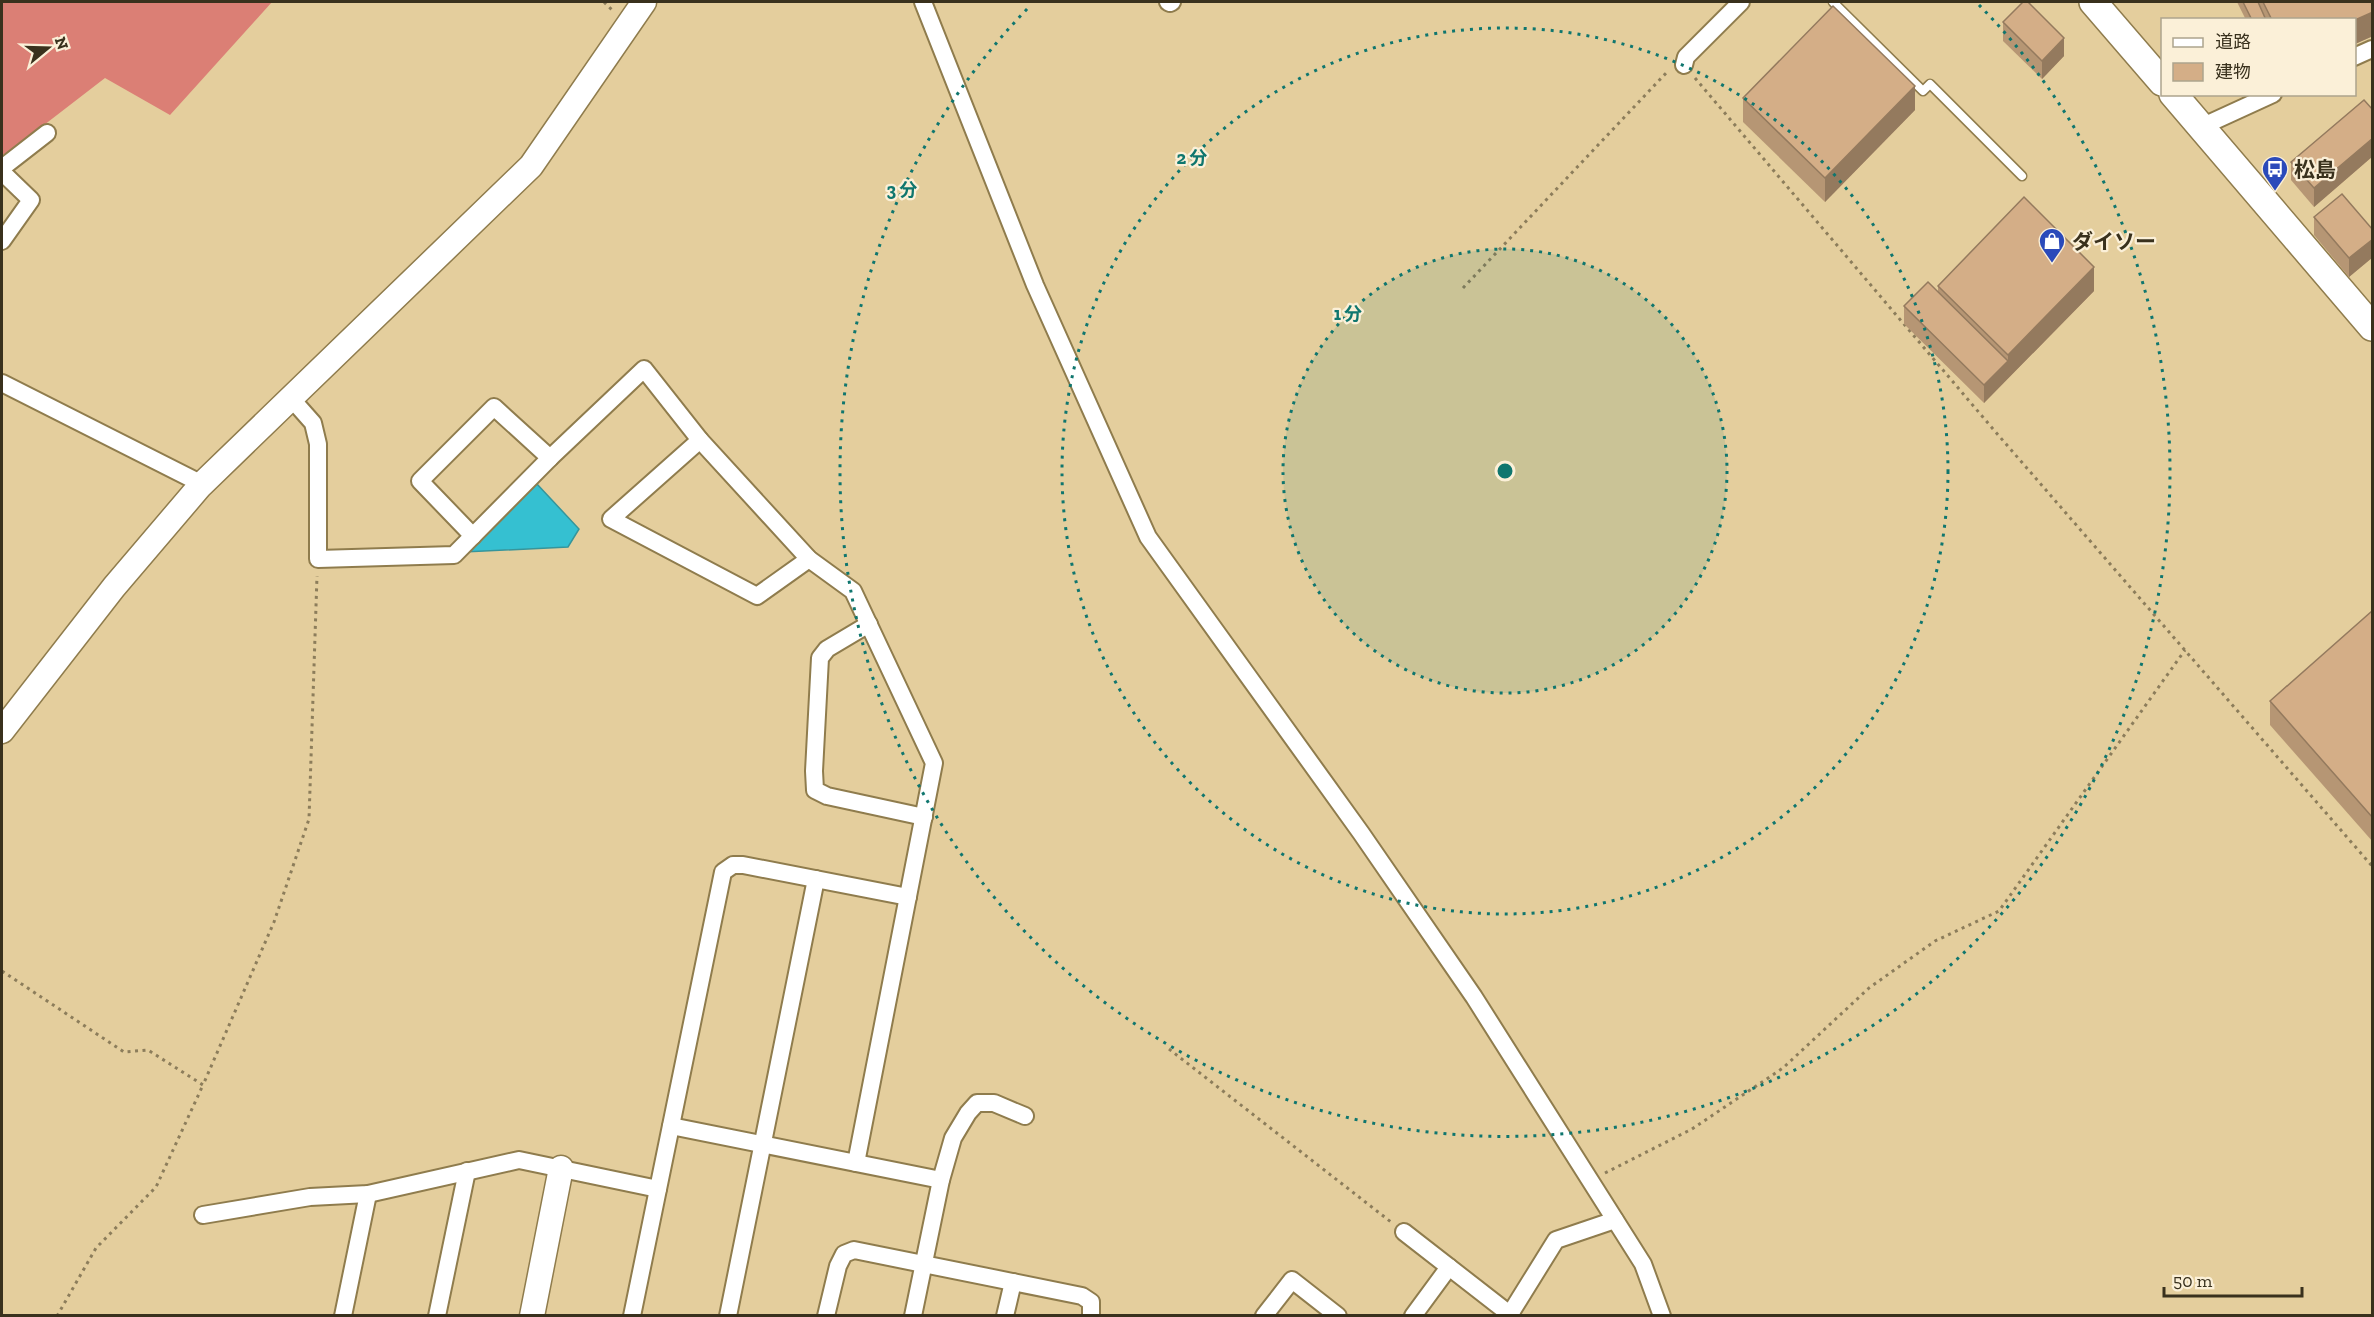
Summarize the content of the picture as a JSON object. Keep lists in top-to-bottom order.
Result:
{
  "places": {
    "bus stop": ["松島"],
    "shop": ["ダイソー"]
  },
  "legend": ["道路", "建物"],
  "scale_bar": "50 m",
  "north": "right",
  "rings": ["2 分", "3 分", "1 分"]
}
